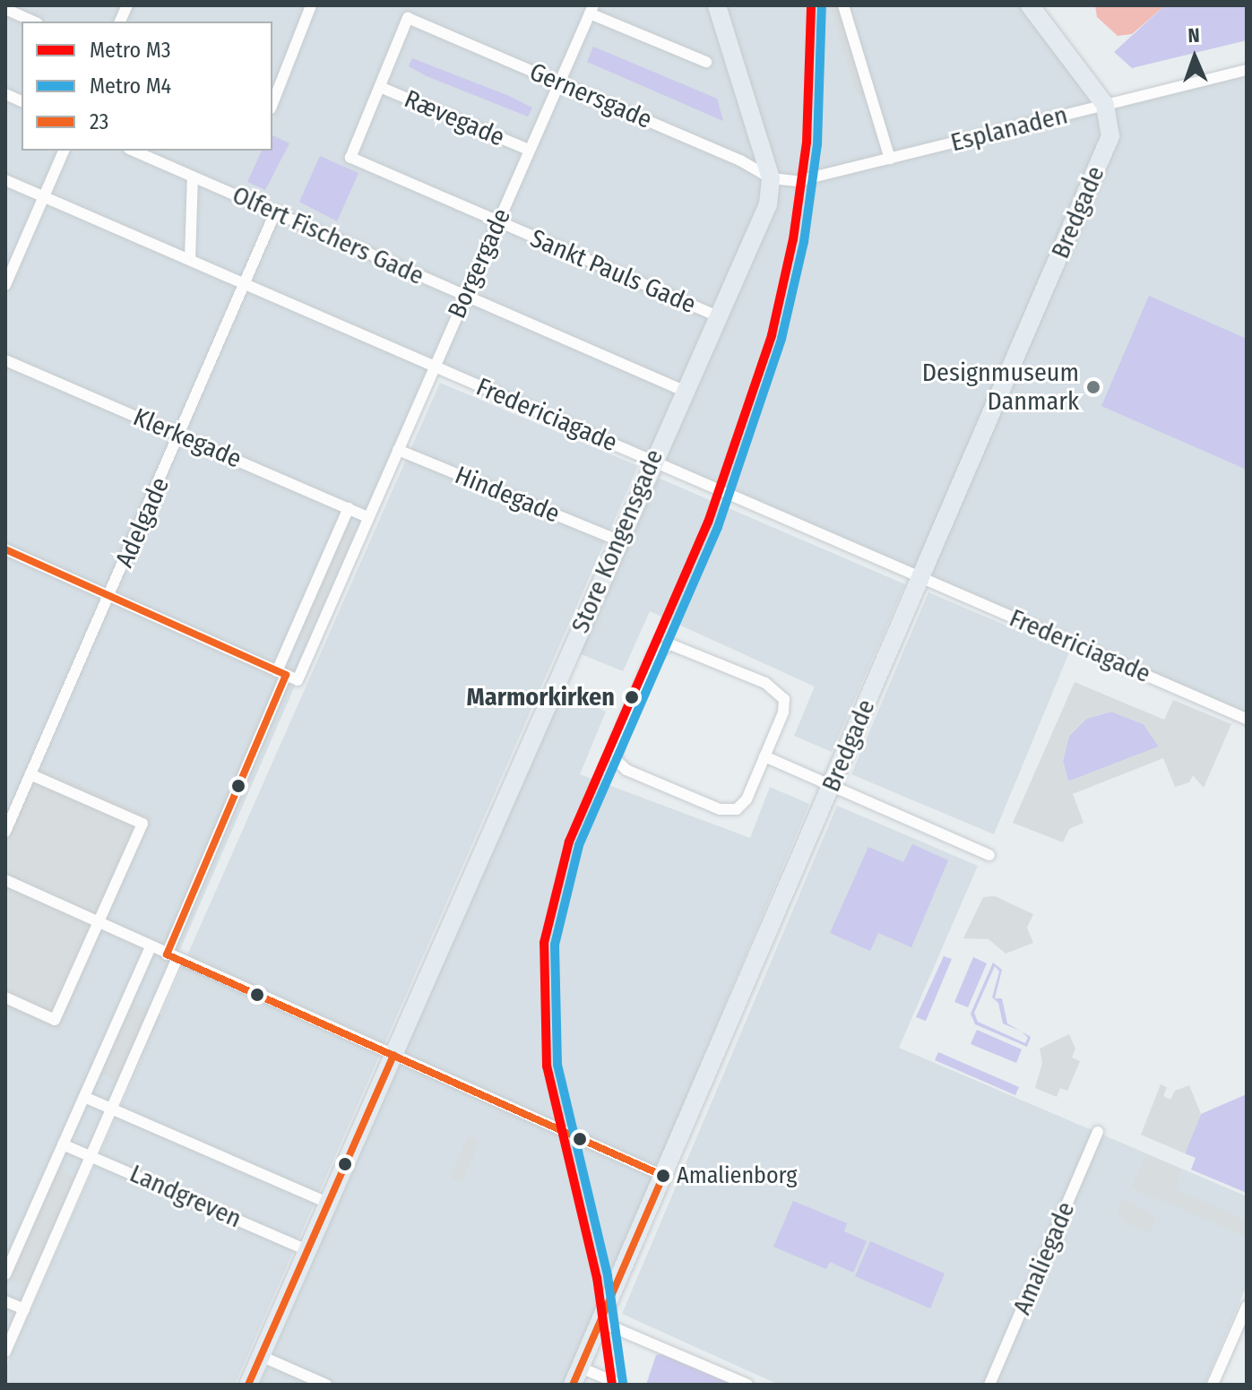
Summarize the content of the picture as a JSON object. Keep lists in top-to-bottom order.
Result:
{
  "streets": {
    "main road": ["Bredgade", "Store Kongensgade"],
    "street": [
      "Gernersgade",
      "Rævegade",
      "Esplanaden",
      "Olfert Fischers Gade",
      "Borgergade",
      "Sankt Pauls Gade",
      "Fredericiagade",
      "Klerkegade",
      "Hindegade",
      "Adelgade",
      "Landgreven",
      "Amaliegade"
    ]
  },
  "crossings": [
    ["Gernersgade", "Rævegade"],
    ["Gernersgade", "Esplanaden"],
    ["Gernersgade", "Borgergade"],
    ["Gernersgade", "Sankt Pauls Gade"],
    ["Gernersgade", "Store Kongensgade"],
    ["Rævegade", "Borgergade"],
    ["Rævegade", "Sankt Pauls Gade"],
    ["Esplanaden", "Bredgade"],
    ["Esplanaden", "Store Kongensgade"],
    ["Bredgade", "Fredericiagade"],
    ["Olfert Fischers Gade", "Borgergade"],
    ["Olfert Fischers Gade", "Adelgade"],
    ["Olfert Fischers Gade", "Store Kongensgade"],
    ["Borgergade", "Sankt Pauls Gade"],
    ["Borgergade", "Fredericiagade"],
    ["Borgergade", "Klerkegade"],
    ["Borgergade", "Hindegade"],
    ["Sankt Pauls Gade", "Store Kongensgade"],
    ["Fredericiagade", "Adelgade"],
    ["Fredericiagade", "Store Kongensgade"],
    ["Klerkegade", "Adelgade"],
    ["Hindegade", "Store Kongensgade"],
    ["Store Kongensgade", "Landgreven"]
  ],
  "places": ["Designmuseum Danmark", "Marmorkirken", "Amalienborg"],
  "lines": ["metro line M3", "metro line M4", "transit line 23"],
  "legend": ["Metro M3", "Metro M4", "23"],
  "north": "top"
}
